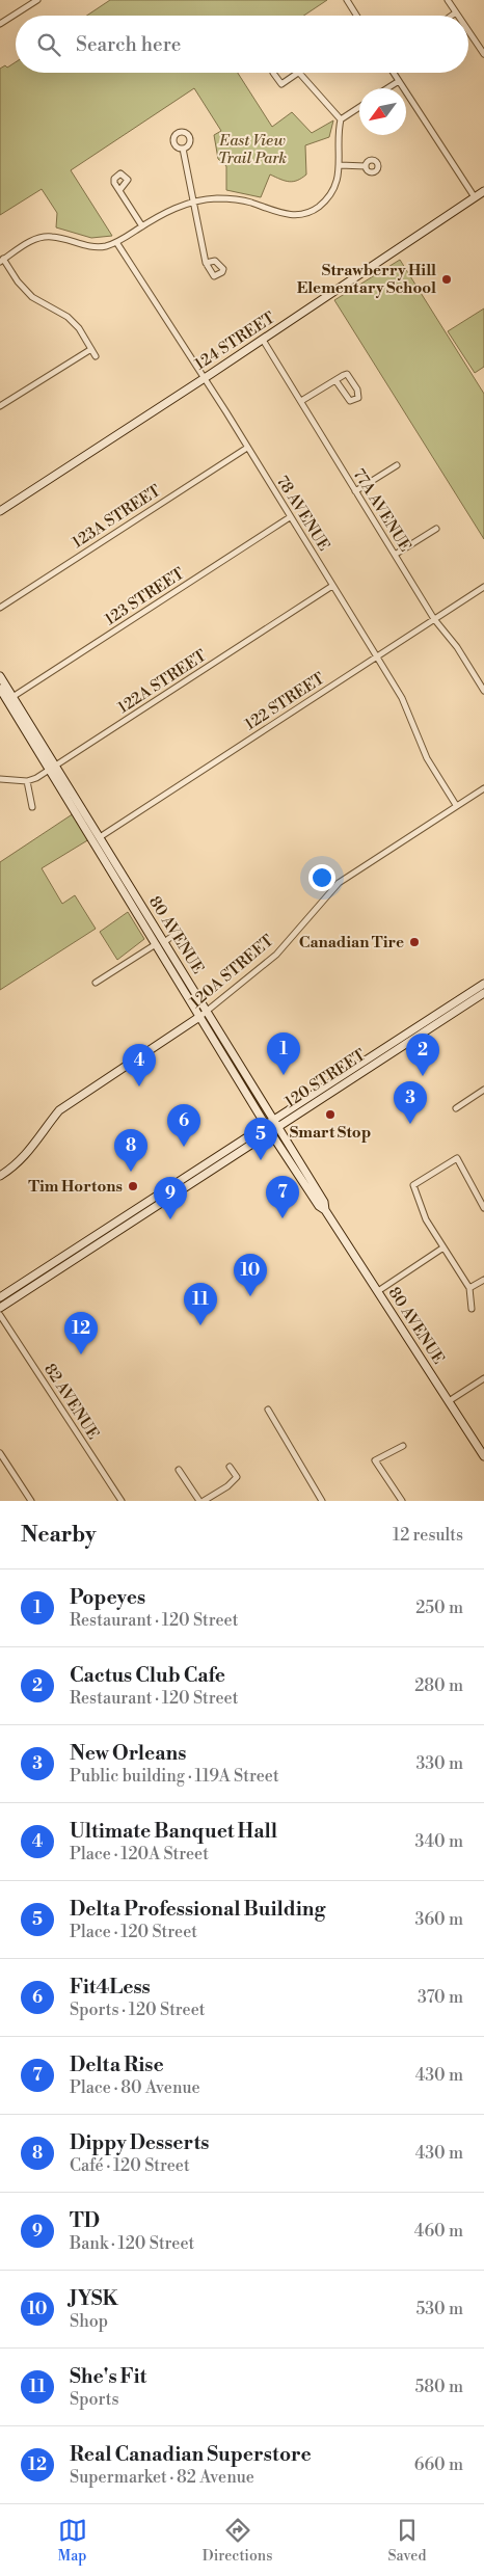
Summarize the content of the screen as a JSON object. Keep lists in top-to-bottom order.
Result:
{
  "streets": {
    "main road": [
      "124 STREET",
      "80 AVENUE",
      "120A STREET",
      "120 STREET"
    ],
    "street": [
      "77A AVENUE",
      "78 AVENUE",
      "123A STREET",
      "123 STREET",
      "122A STREET",
      "122 STREET",
      "82 AVENUE"
    ]
  },
  "crossings": [
    ["124 STREET", "77A AVENUE"],
    ["124 STREET", "78 AVENUE"],
    ["77A AVENUE", "122 STREET"],
    ["78 AVENUE", "123A STREET"],
    ["78 AVENUE", "123 STREET"],
    ["78 AVENUE", "122A STREET"],
    ["78 AVENUE", "122 STREET"],
    ["78 AVENUE", "120A STREET"],
    ["123 STREET", "80 AVENUE"],
    ["122A STREET", "80 AVENUE"],
    ["122 STREET", "80 AVENUE"],
    ["80 AVENUE", "120A STREET"],
    ["80 AVENUE", "120 STREET"]
  ],
  "parks": ["East View Trail Park"],
  "places": [
    "Strawberry Hill Elementary School",
    "Canadian Tire",
    "Smart Stop",
    "Tim Hortons"
  ],
  "north": "bottom left",
  "page": {
    "search": "Search here",
    "pins": [
      "1",
      "2",
      "4",
      "3",
      "6",
      "5",
      "8",
      "7",
      "9",
      "10",
      "11",
      "12"
    ],
    "heading": ["Nearby", "12 results"],
    "list": [
      {
        "mark": "1",
        "name": "Popeyes",
        "note": "Restaurant · 120 Street",
        "value": "250 m"
      },
      {
        "mark": "2",
        "name": "Cactus Club Cafe",
        "note": "Restaurant · 120 Street",
        "value": "280 m"
      },
      {
        "mark": "3",
        "name": "New Orleans",
        "note": "Public building · 119A Street",
        "value": "330 m"
      },
      {
        "mark": "4",
        "name": "Ultimate Banquet Hall",
        "note": "Place · 120A Street",
        "value": "340 m"
      },
      {
        "mark": "5",
        "name": "Delta Professional Building",
        "note": "Place · 120 Street",
        "value": "360 m"
      },
      {
        "mark": "6",
        "name": "Fit4Less",
        "note": "Sports · 120 Street",
        "value": "370 m"
      },
      {
        "mark": "7",
        "name": "Delta Rise",
        "note": "Place · 80 Avenue",
        "value": "430 m"
      },
      {
        "mark": "8",
        "name": "Dippy Desserts",
        "note": "Café · 120 Street",
        "value": "430 m"
      },
      {
        "mark": "9",
        "name": "TD",
        "note": "Bank · 120 Street",
        "value": "460 m"
      },
      {
        "mark": "10",
        "name": "JYSK",
        "note": "Shop",
        "value": "530 m"
      },
      {
        "mark": "11",
        "name": "She's Fit",
        "note": "Sports",
        "value": "580 m"
      },
      {
        "mark": "12",
        "name": "Real Canadian Superstore",
        "note": "Supermarket · 82 Avenue",
        "value": "660 m"
      }
    ],
    "nav": ["Map", "Directions", "Saved"]
  }
}
